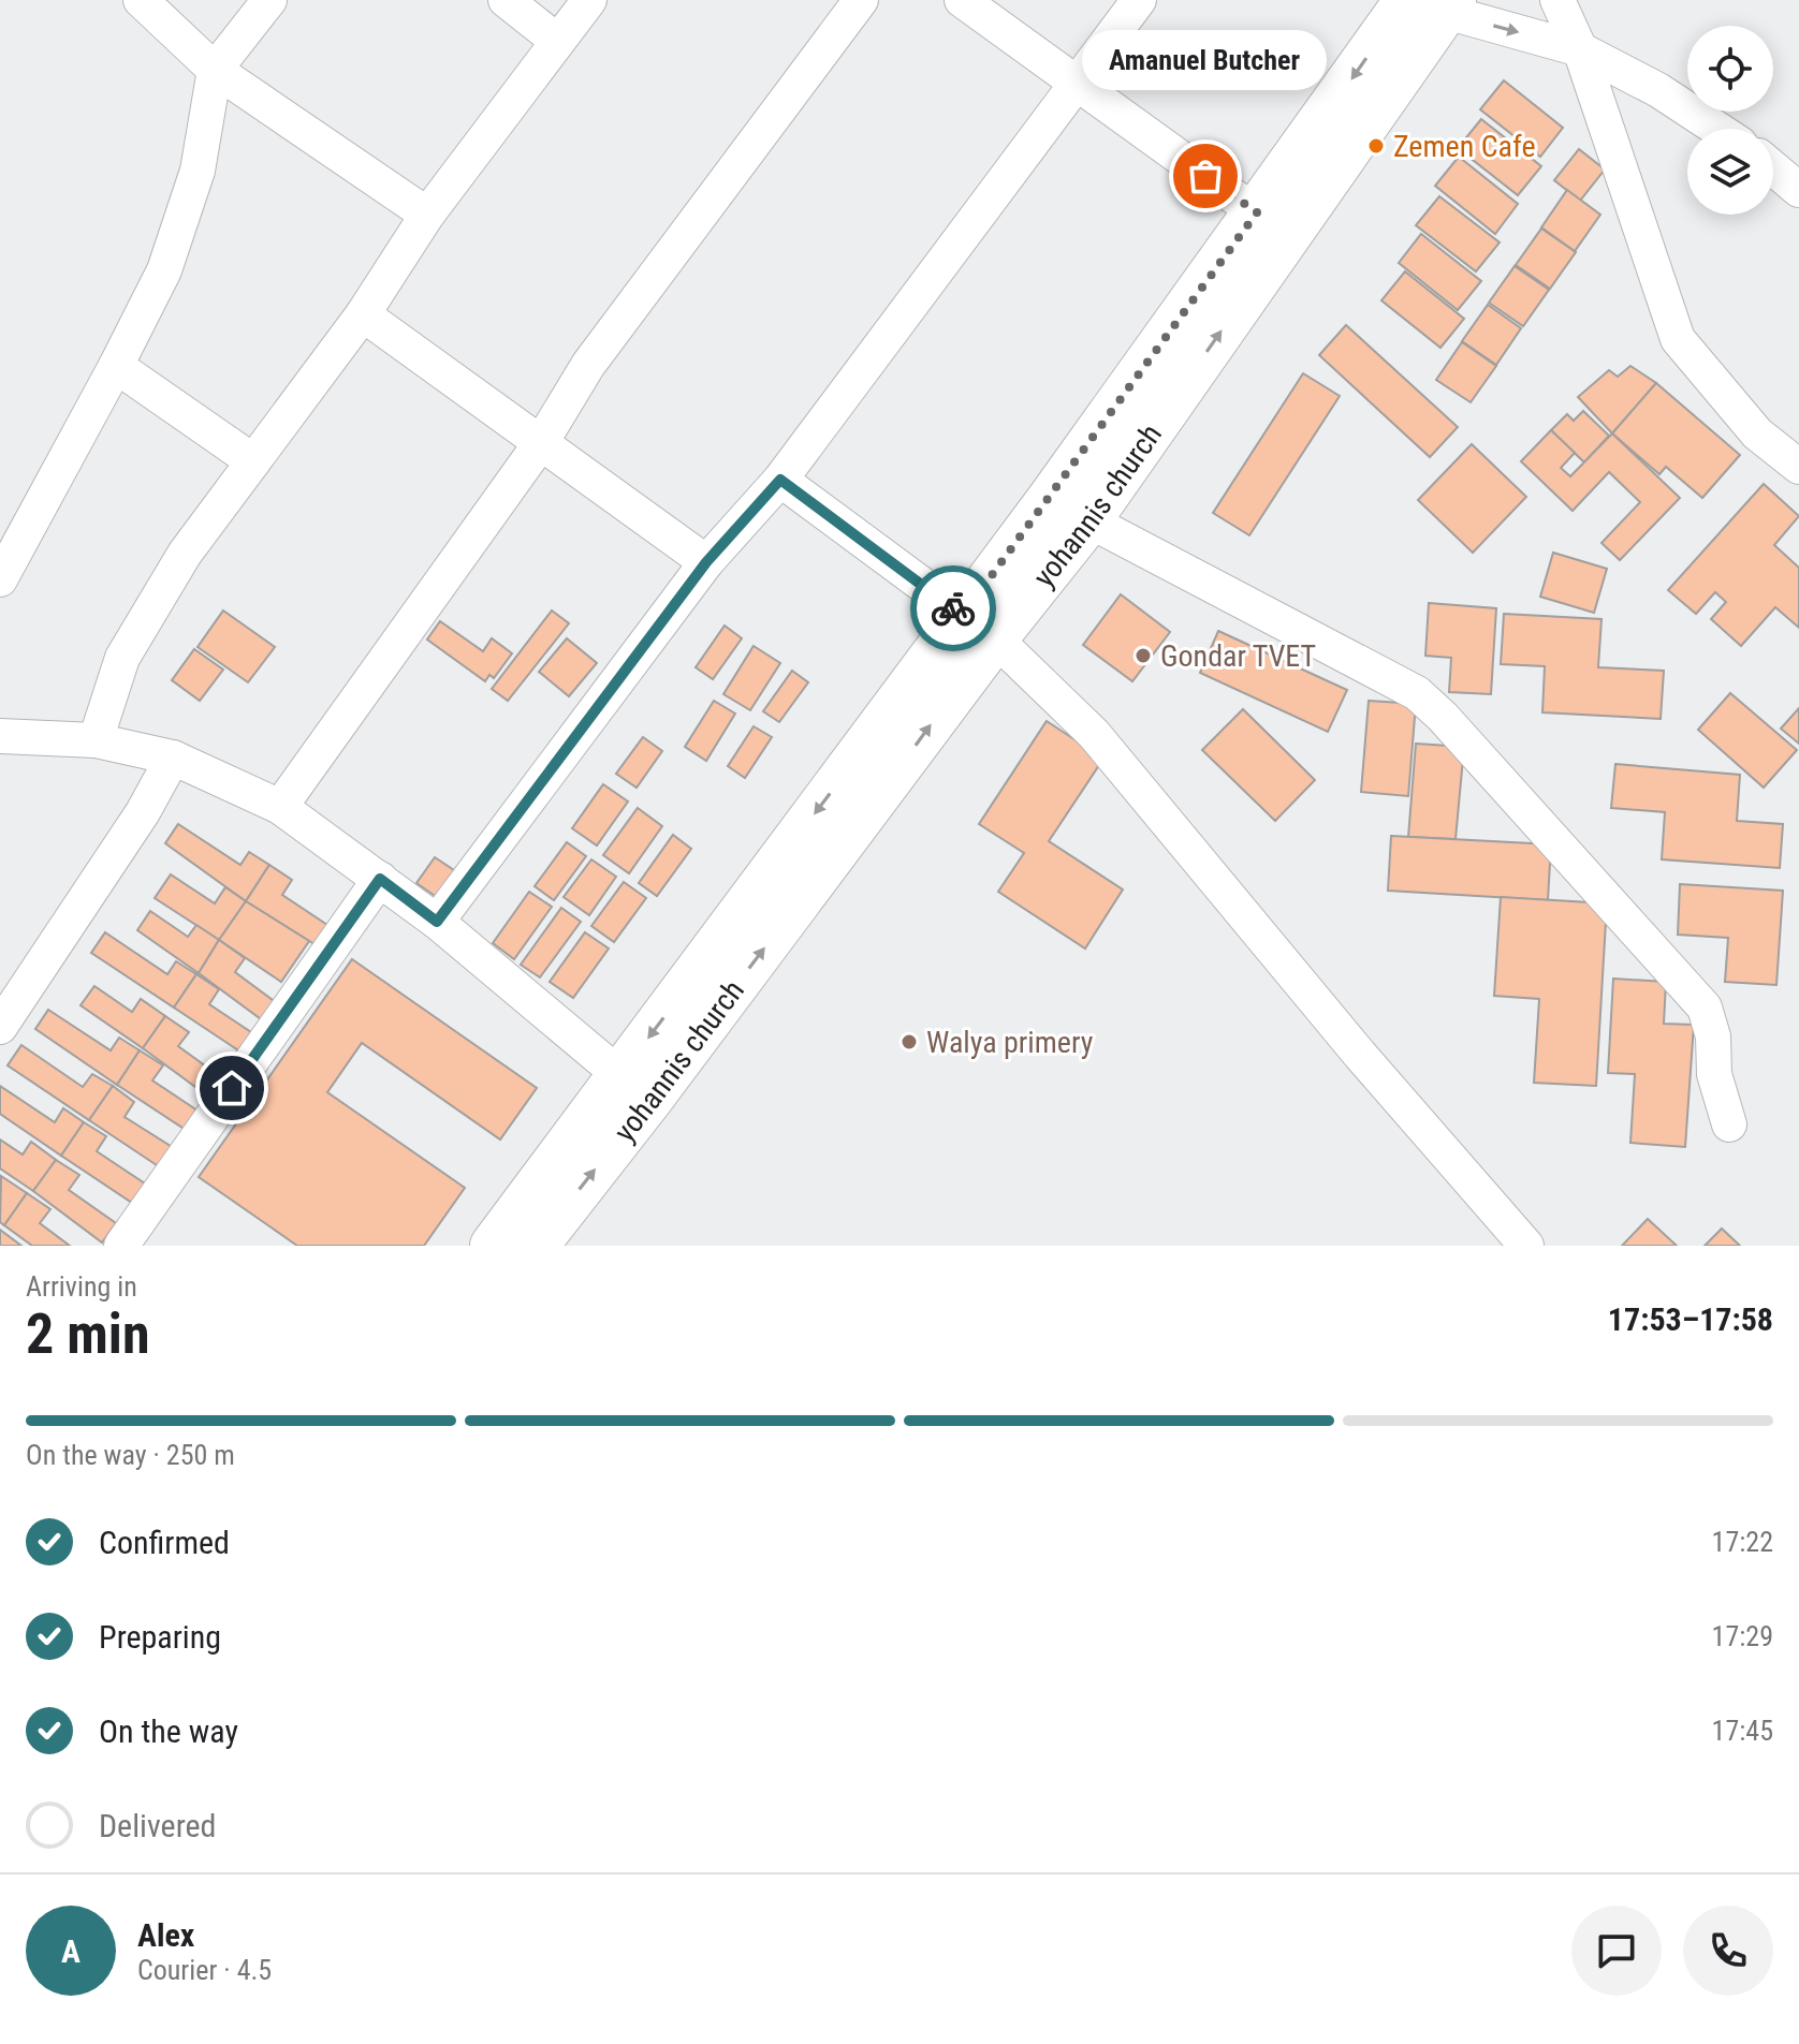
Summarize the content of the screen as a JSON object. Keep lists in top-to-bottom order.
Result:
{
  "streets": {
    "street": ["yohannis church"]
  },
  "places": [
    "Zemen Cafe",
    "Amanuel Butcher",
    "Gondar TVET",
    "Walya primery"
  ],
  "page": {
    "bubble": "Amanuel Butcher",
    "heading": ["2 min", "Arriving in", "17:53–17:58"],
    "panel": ["Alex", "Courier · 4.5"],
    "bar": "On the way · 250 m",
    "list": [
      ["Confirmed", "17:22"],
      ["Preparing", "17:29"],
      ["On the way", "17:45"],
      "Delivered"
    ],
    "round": "A"
  }
}
